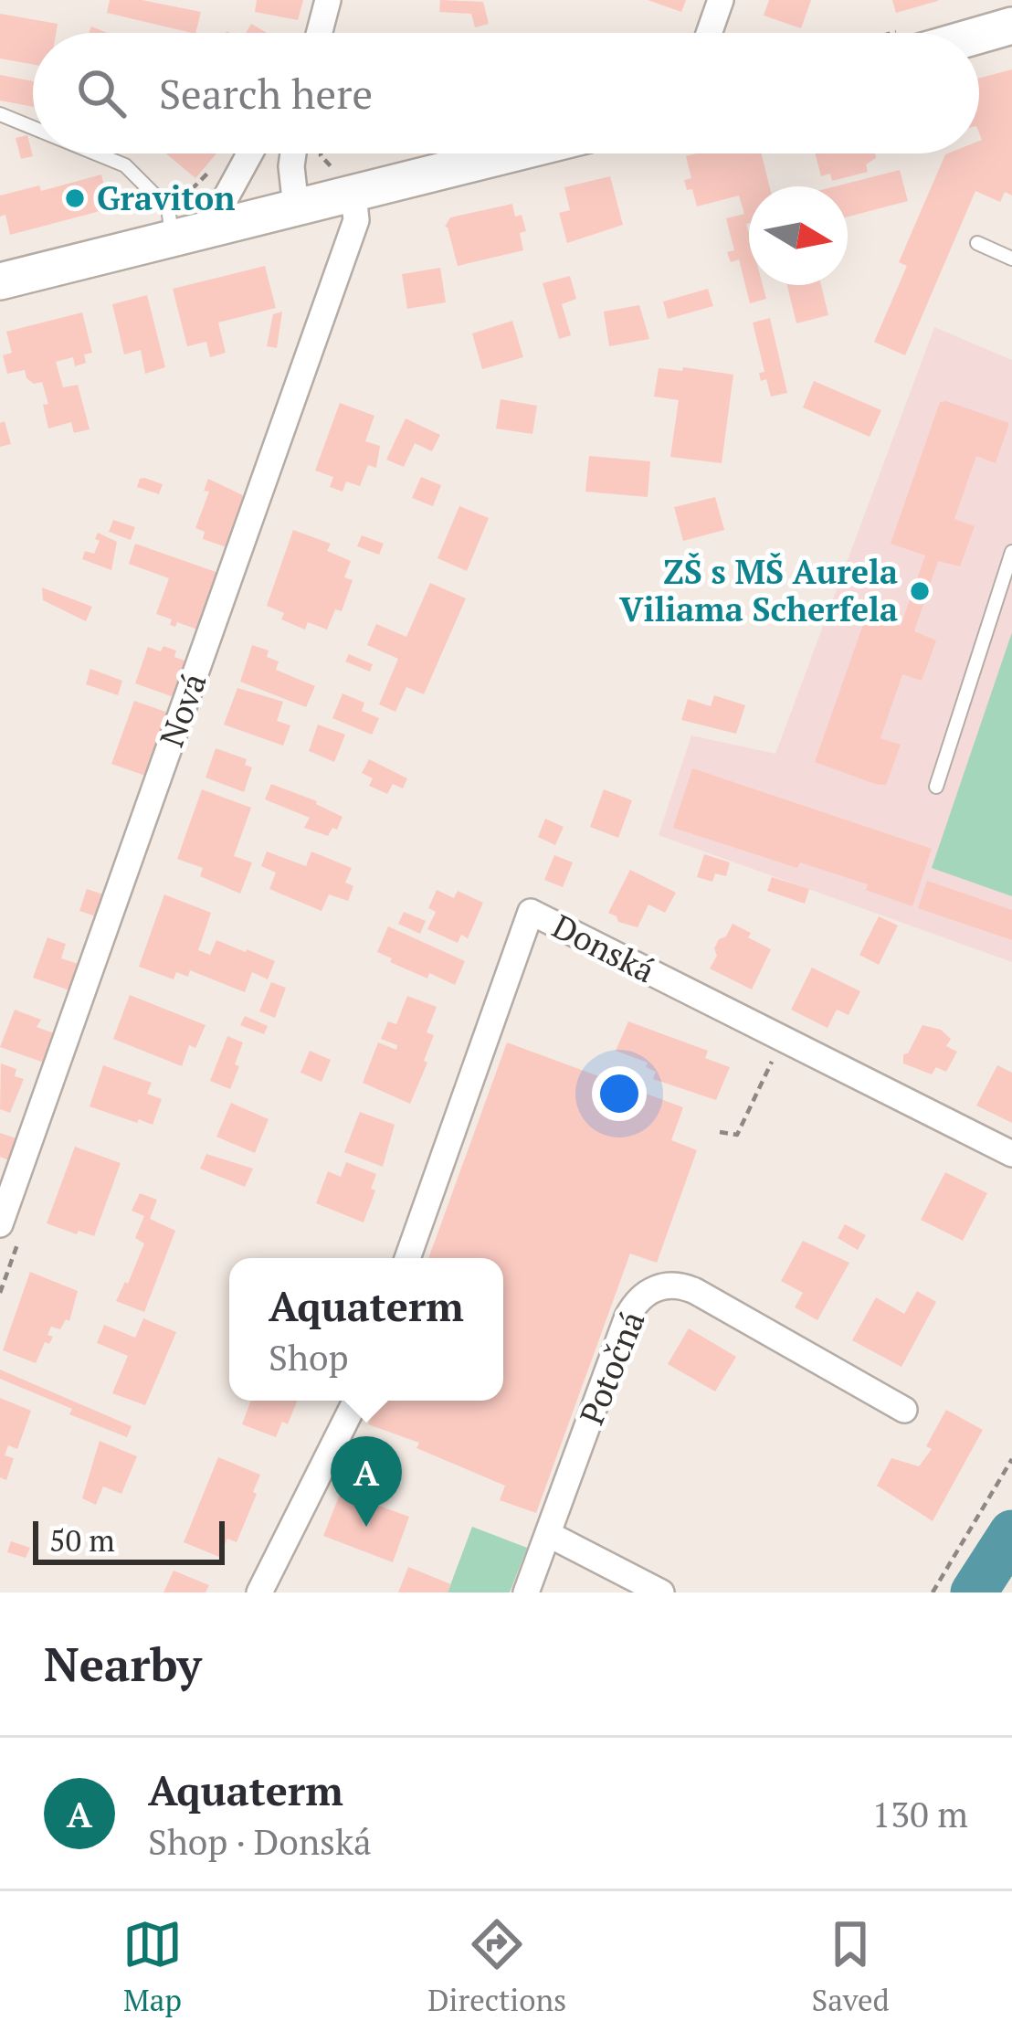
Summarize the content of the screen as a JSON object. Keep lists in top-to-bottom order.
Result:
{
  "streets": {
    "street": ["Nová", "Donská", "Potočná"]
  },
  "places": ["Graviton", "ZŠ s MŠ Aurela Viliama Scherfela"],
  "scale_bar": "50 m",
  "north": "right",
  "page": {
    "search": "Search here",
    "popup": ["Aquaterm", "Shop"],
    "pins": "A",
    "scale": "50 m",
    "heading": "Nearby",
    "list": [
      {
        "mark": "A",
        "name": "Aquaterm",
        "note": "Shop · Donská",
        "value": "130 m"
      }
    ],
    "nav": ["Map", "Directions", "Saved"]
  }
}
